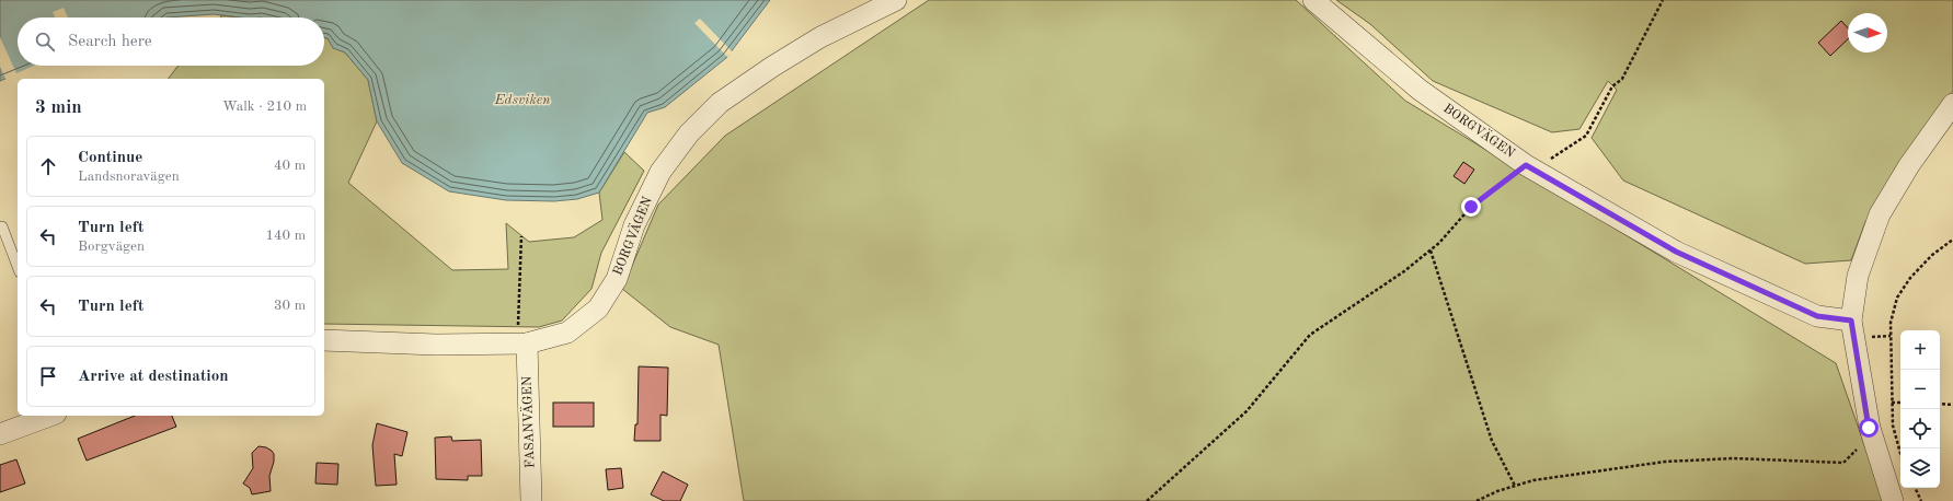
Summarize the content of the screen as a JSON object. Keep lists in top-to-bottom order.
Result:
{
  "streets": {
    "street": ["BORGVÄGEN", "FASANVÄGEN"]
  },
  "crossings": [
    ["BORGVÄGEN", "FASANVÄGEN"]
  ],
  "water": ["Edsviken"],
  "north": "right",
  "page": {
    "search": "Search here",
    "heading": ["3 min", "Walk · 210 m"],
    "list": [
      ["Continue", "Landsnoravägen", "40 m"],
      ["Turn left", "Borgvägen", "140 m"],
      ["Turn left", "30 m"],
      "Arrive at destination"
    ],
    "map_buttons": ["+", "−"]
  }
}
